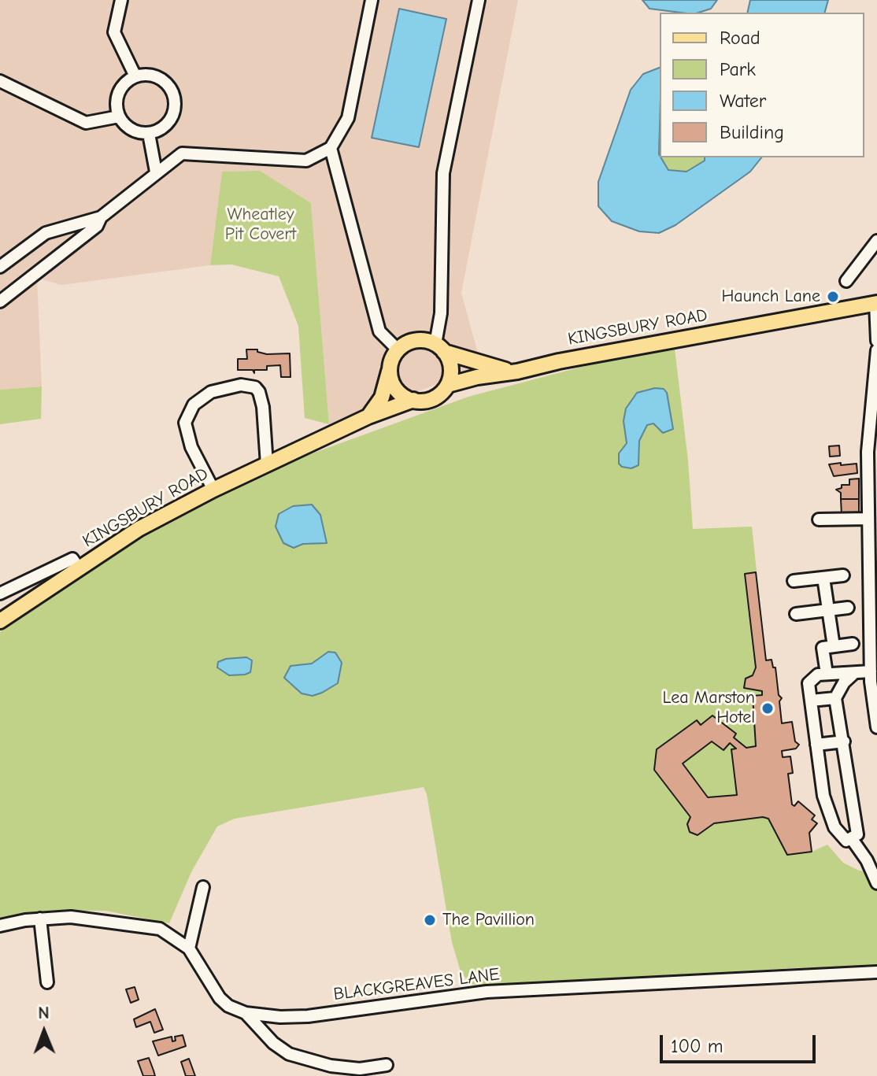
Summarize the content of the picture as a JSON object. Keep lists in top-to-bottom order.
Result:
{
  "streets": {
    "main road": ["KINGSBURY ROAD"],
    "street": ["BLACKGREAVES LANE"]
  },
  "parks": ["Wheatley Pit Covert"],
  "places": ["Haunch Lane", "Lea Marston Hotel", "The Pavillion"],
  "legend": [
    "Road",
    "Park",
    "Water",
    "Building"
  ],
  "scale_bar": "100 m",
  "north": "top"
}
